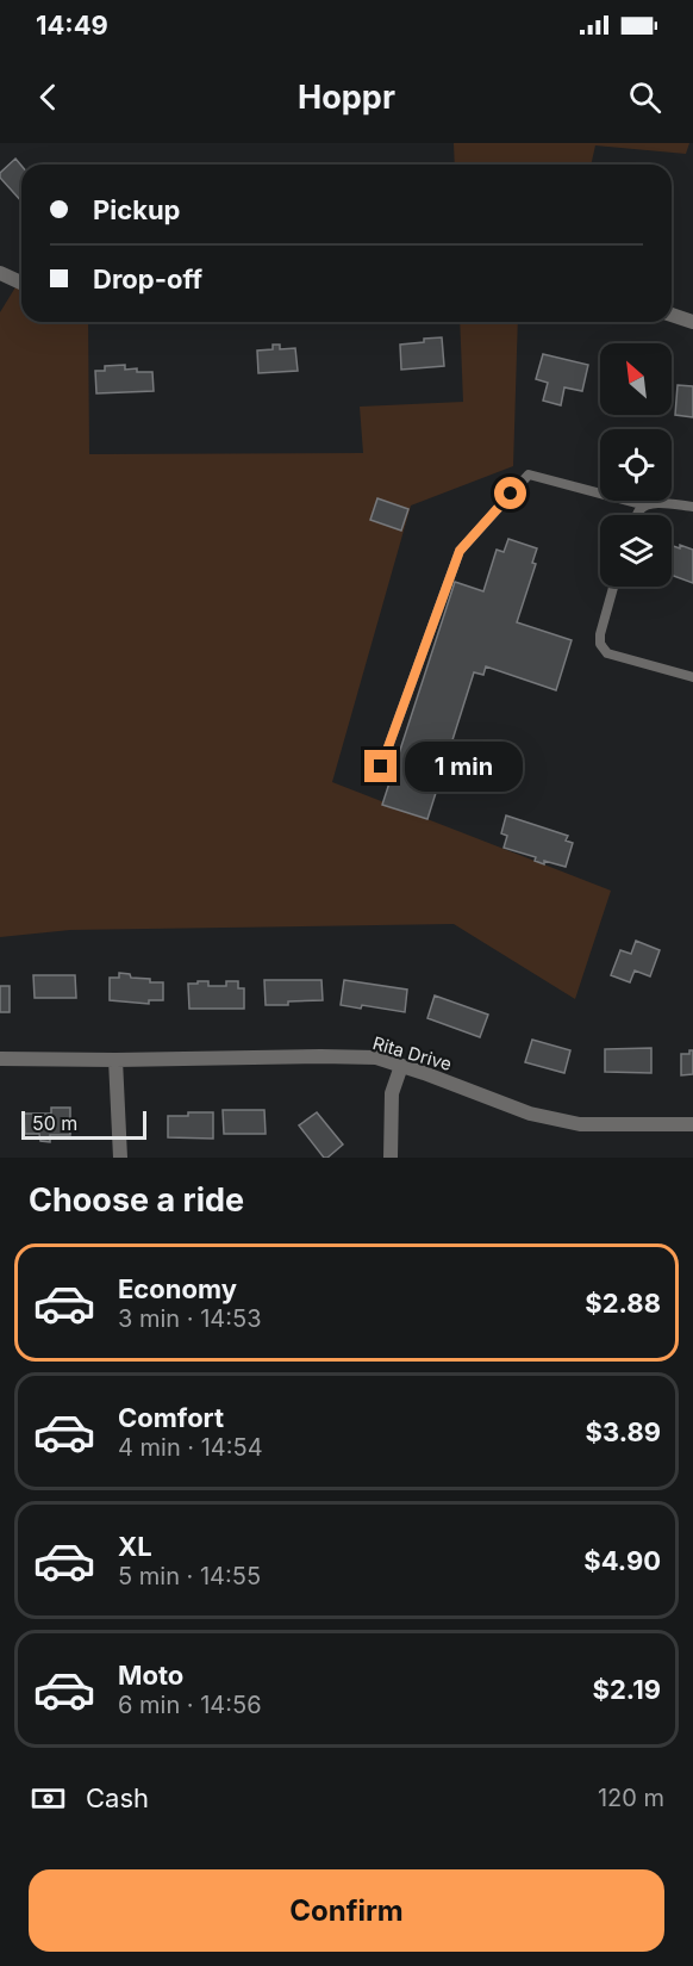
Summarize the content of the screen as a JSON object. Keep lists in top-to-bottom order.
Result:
{
  "streets": {
    "street": ["Rita Drive"]
  },
  "scale_bar": "50 m",
  "north": "top left",
  "page": {
    "status": "14:49",
    "header": "Hoppr",
    "banner": ["Pickup", "Drop-off"],
    "bubble": "1 min",
    "scale": "50 m",
    "heading": "Choose a ride",
    "list": [
      {
        "name": "Economy",
        "note": "3 min · 14:53",
        "value": "$2.88"
      },
      {
        "name": "Comfort",
        "note": "4 min · 14:54",
        "value": "$3.89"
      },
      {
        "name": "XL",
        "note": "5 min · 14:55",
        "value": "$4.90"
      },
      {
        "name": "Moto",
        "note": "6 min · 14:56",
        "value": "$2.19"
      }
    ],
    "pay": ["Cash", "120 m"],
    "buttons": "Confirm"
  }
}
